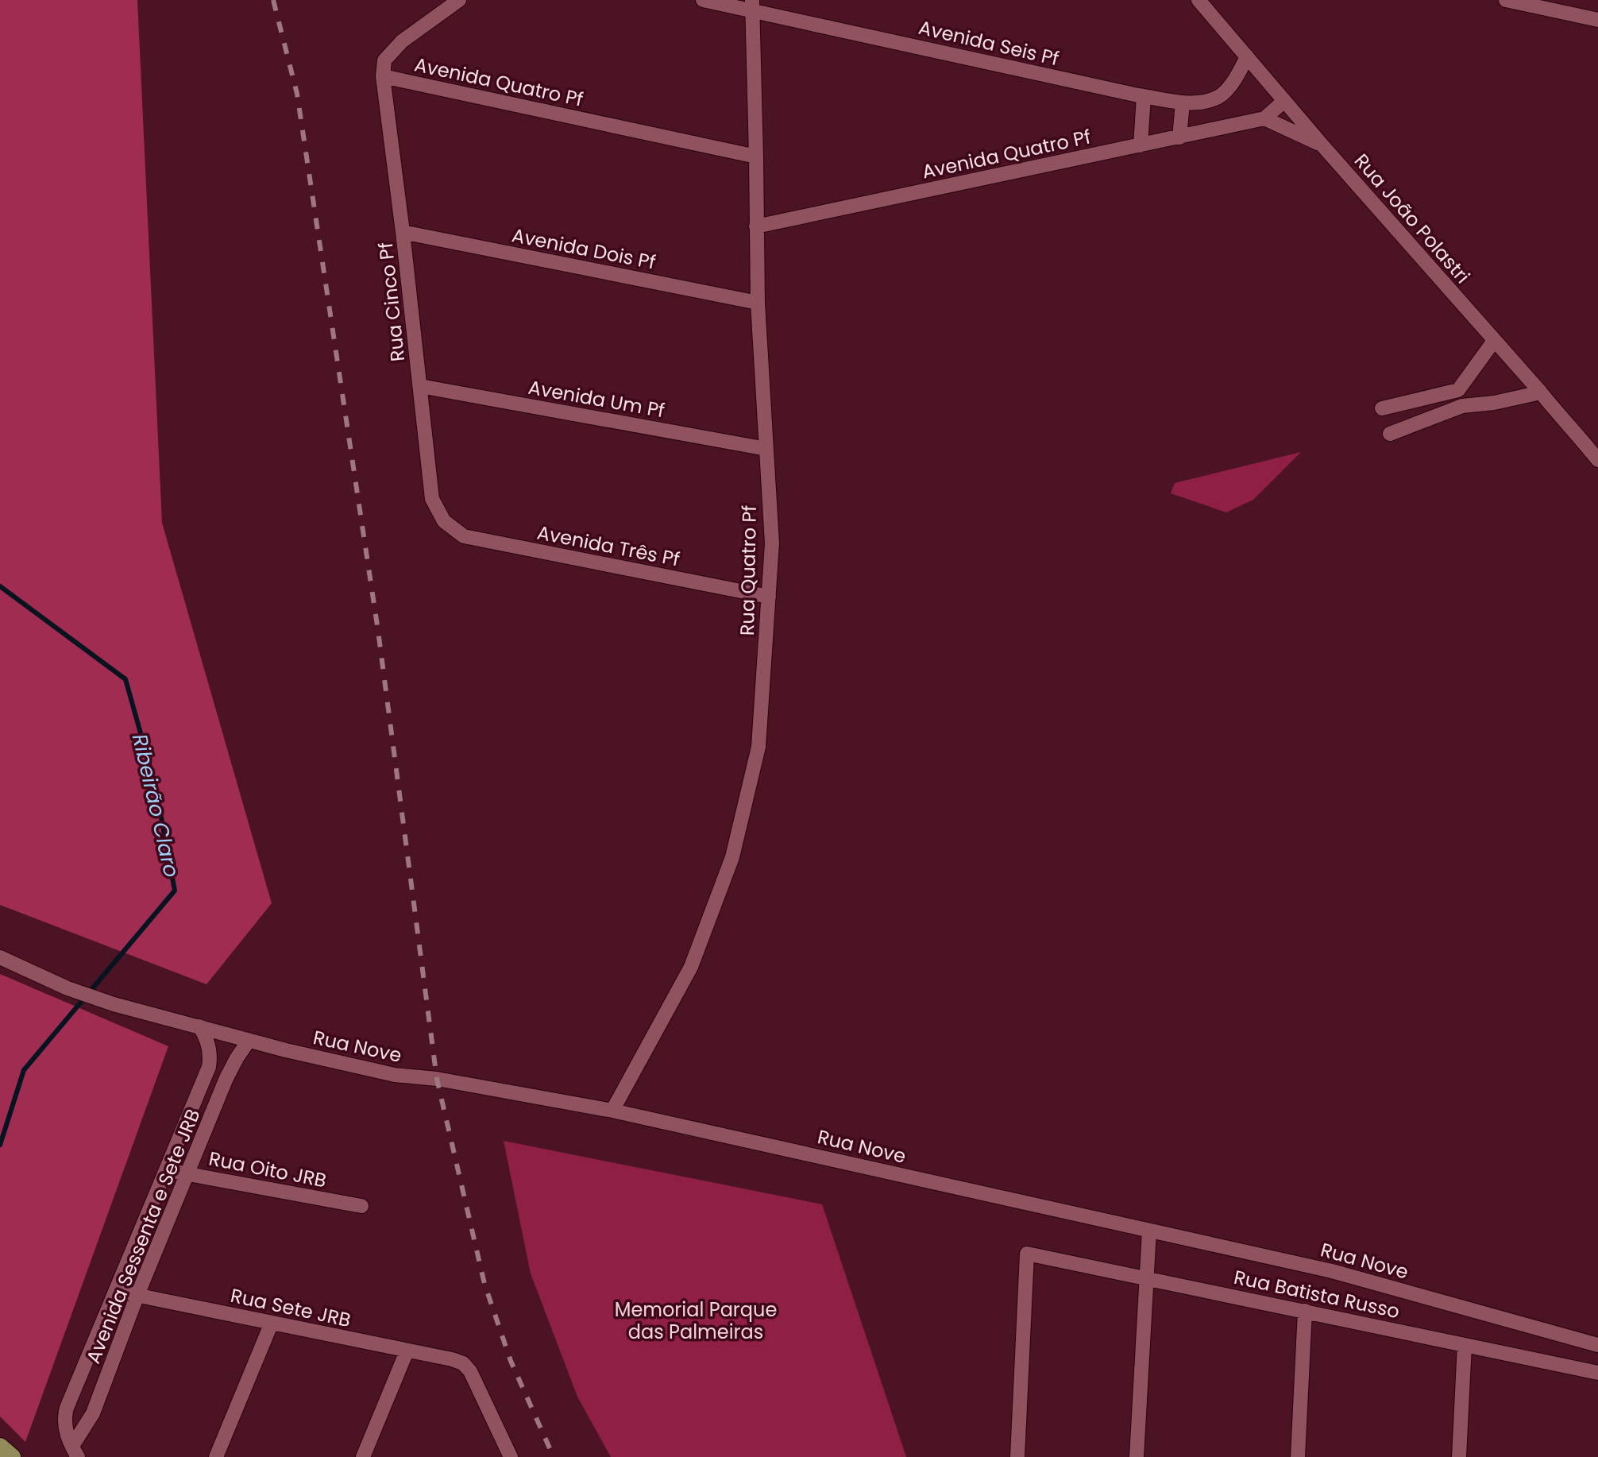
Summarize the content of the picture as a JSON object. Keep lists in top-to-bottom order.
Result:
{
  "streets": {
    "street": [
      "Avenida Seis Pf",
      "Avenida Quatro Pf",
      "Rua João Polastri",
      "Avenida Dois Pf",
      "Rua Cinco Pf",
      "Avenida Um Pf",
      "Avenida Três Pf",
      "Rua Quatro Pf",
      "Rua Nove",
      "Rua Oito JRB",
      "Avenida Sessenta e Sete JRB",
      "Rua Batista Russo",
      "Rua Sete JRB"
    ]
  },
  "crossings": [
    ["Avenida Seis Pf", "Rua João Polastri"],
    ["Avenida Seis Pf", "Rua Quatro Pf"],
    ["Avenida Quatro Pf", "Rua João Polastri"],
    ["Avenida Quatro Pf", "Rua Cinco Pf"],
    ["Avenida Quatro Pf", "Rua Quatro Pf"],
    ["Avenida Dois Pf", "Rua Cinco Pf"],
    ["Avenida Dois Pf", "Rua Quatro Pf"],
    ["Rua Cinco Pf", "Avenida Um Pf"],
    ["Rua Cinco Pf", "Avenida Três Pf"],
    ["Avenida Um Pf", "Rua Quatro Pf"],
    ["Avenida Três Pf", "Rua Quatro Pf"],
    ["Rua Quatro Pf", "Rua Nove"],
    ["Rua Nove", "Avenida Sessenta e Sete JRB"],
    ["Rua Oito JRB", "Avenida Sessenta e Sete JRB"],
    ["Avenida Sessenta e Sete JRB", "Rua Sete JRB"]
  ],
  "water": ["Ribeirão Claro"],
  "parks": ["Memorial Parque das Palmeiras"]
}
